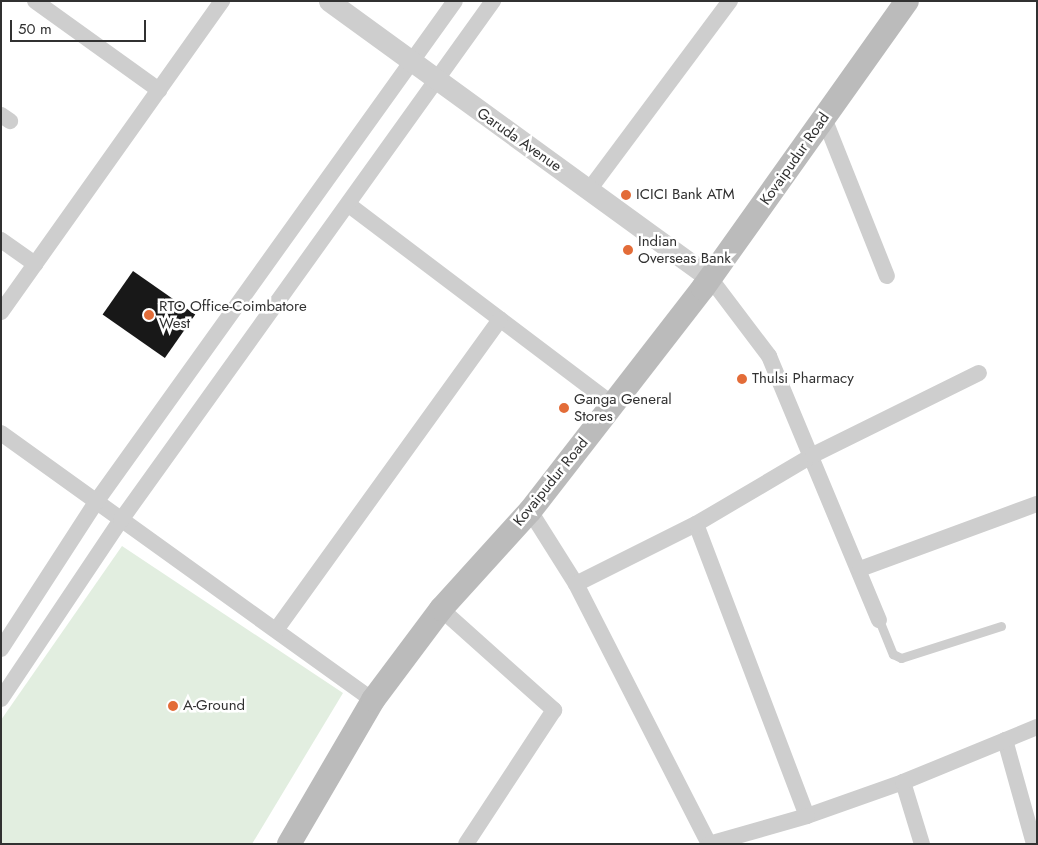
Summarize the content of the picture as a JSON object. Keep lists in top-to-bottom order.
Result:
{
  "streets": {
    "main road": ["Kovaipudur Road"],
    "street": ["Garuda Avenue"]
  },
  "crossings": [
    ["Garuda Avenue", "Kovaipudur Road"]
  ],
  "places": [
    "ICICI Bank ATM",
    "Indian Overseas Bank",
    "RTO Office-Coimbatore West",
    "Thulsi Pharmacy",
    "Ganga General Stores",
    "A-Ground"
  ],
  "scale_bar": "50 m"
}
